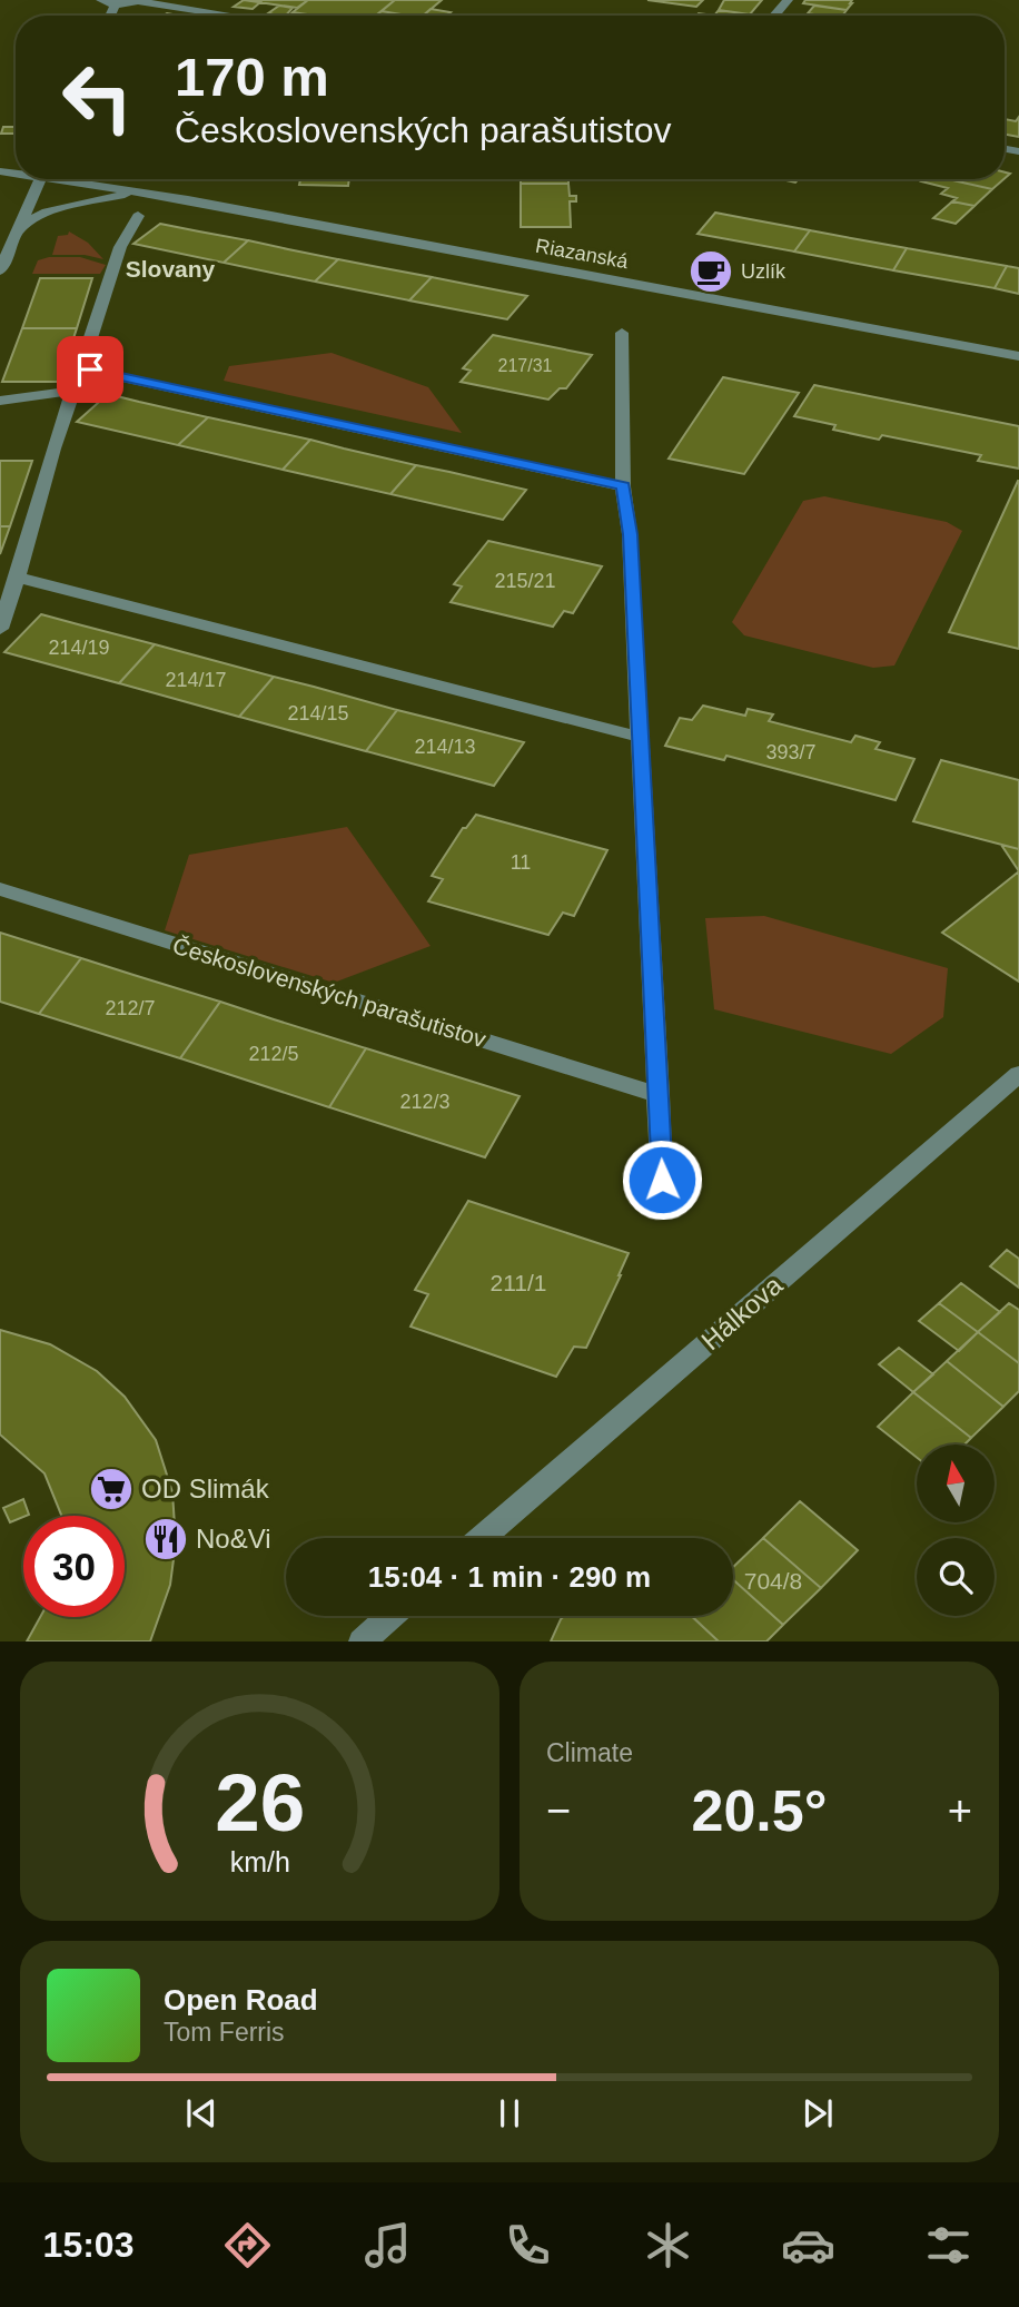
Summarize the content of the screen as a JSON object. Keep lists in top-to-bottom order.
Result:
{
  "streets": {
    "street": ["Riazanská", "Československých parašutistov", "Hálkova"]
  },
  "districts": ["Slovany"],
  "places": {
    "cafe": ["Uzlík"],
    "supermarket": ["OD Slimák"],
    "restaurant": ["No&Vi"]
  },
  "house_numbers": [
    "217/31",
    "215/21",
    "214/19",
    "214/17",
    "214/15",
    "214/13",
    "393/7",
    "11",
    "212/7",
    "212/5",
    "212/3",
    "211/1",
    "704/8"
  ],
  "north": "top",
  "page": {
    "turn": ["170 m", "Československých parašutistov"],
    "limit": "30",
    "trip": "15:04 · 1 min · 290 m",
    "tile": "Climate",
    "heat": ["−", "20.5°", "+"],
    "song": ["Open Road", "Tom Ferris"],
    "tabs": "15:03",
    "gauge": ["26", "km/h"]
  }
}
